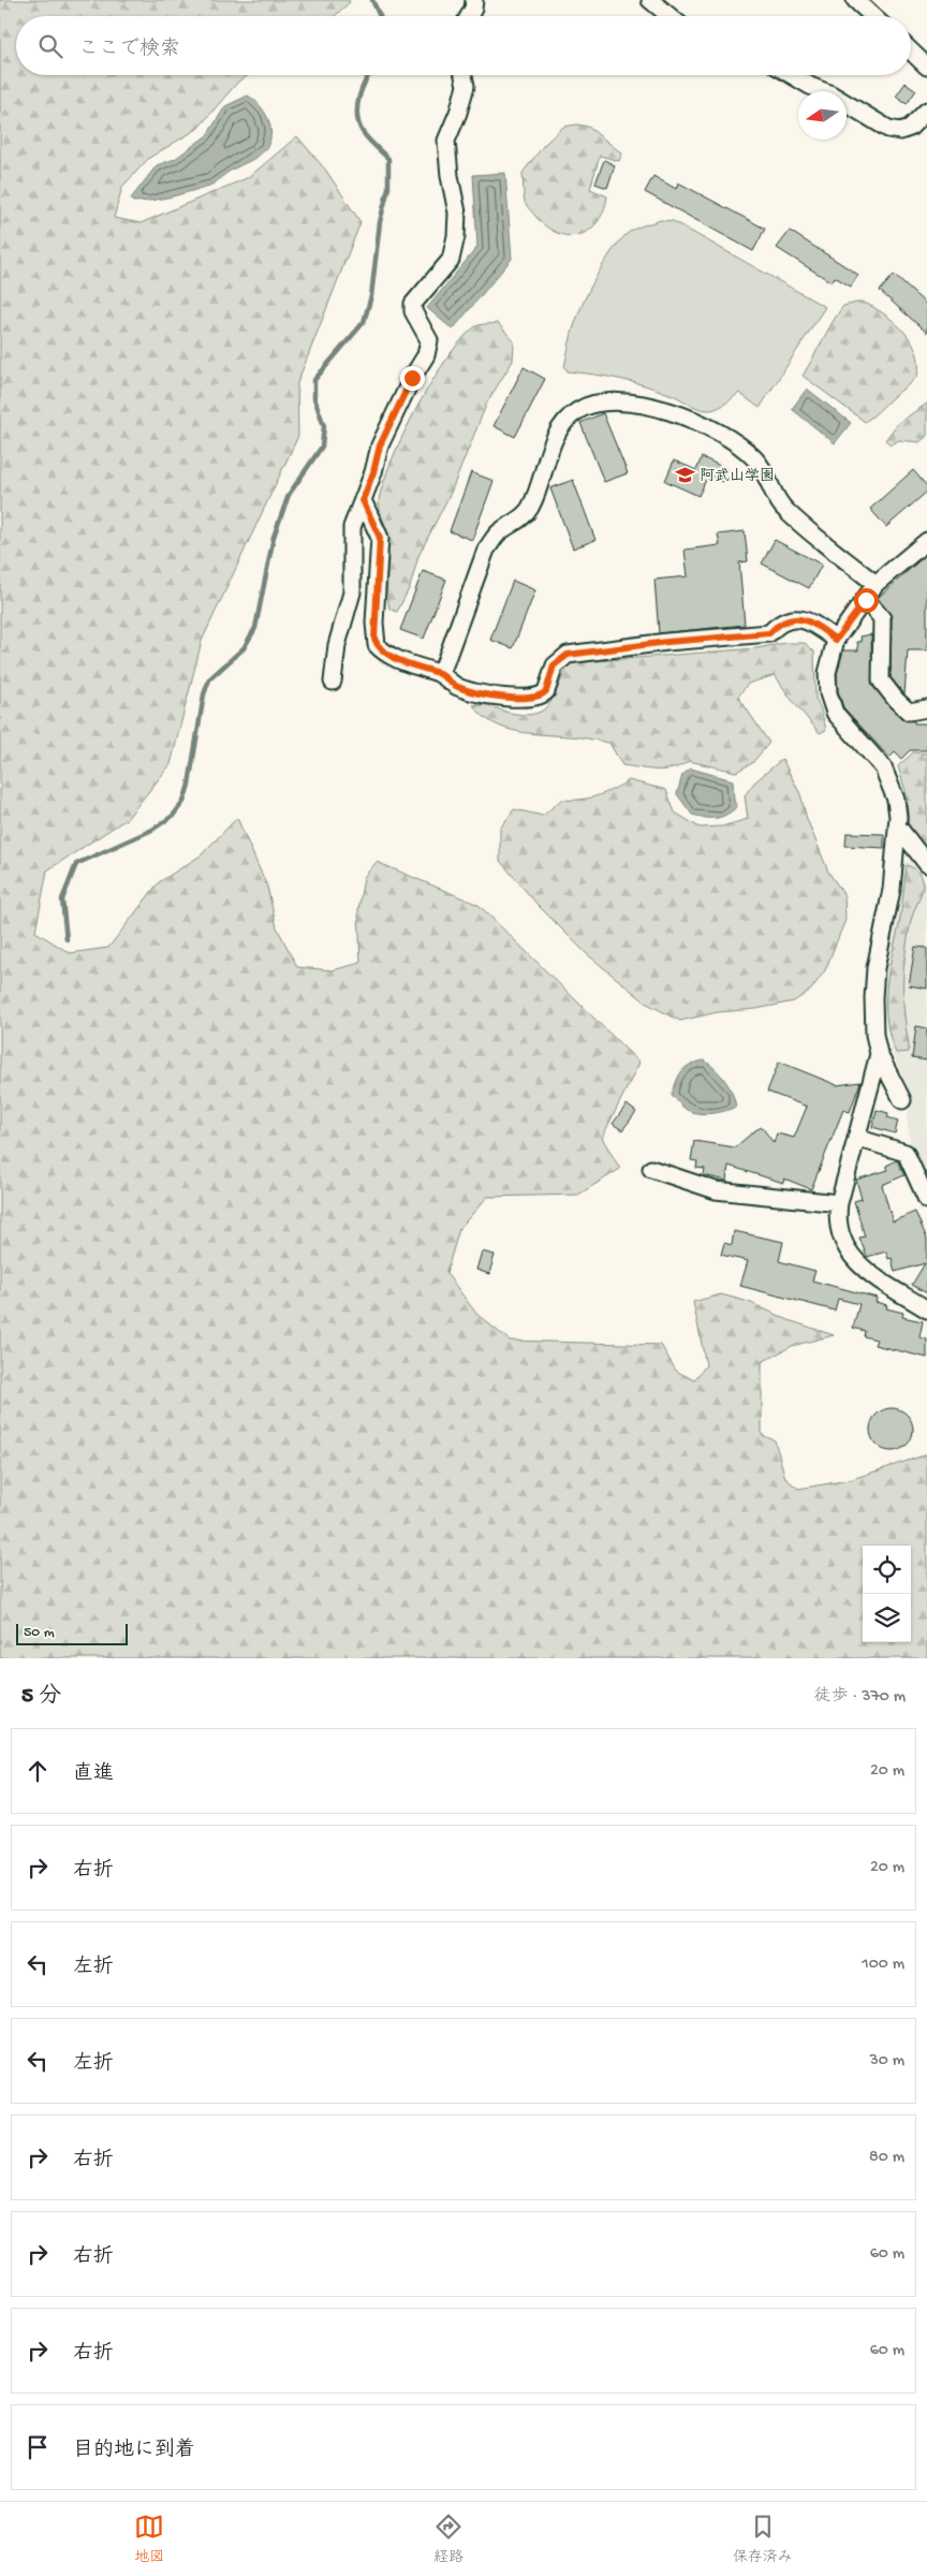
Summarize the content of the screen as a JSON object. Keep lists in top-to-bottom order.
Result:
{
  "places": {
    "school or university": ["阿武山学園"]
  },
  "scale_bar": "50 m",
  "north": "left",
  "page": {
    "search": "ここで検索",
    "scale": "50 m",
    "heading": ["5 分", "徒歩 · 370 m"],
    "list": [
      ["直進", "20 m"],
      ["右折", "20 m"],
      ["左折", "100 m"],
      ["左折", "30 m"],
      ["右折", "80 m"],
      ["右折", "60 m"],
      ["右折", "60 m"],
      "目的地に到着"
    ],
    "nav": ["地図", "経路", "保存済み"]
  }
}
